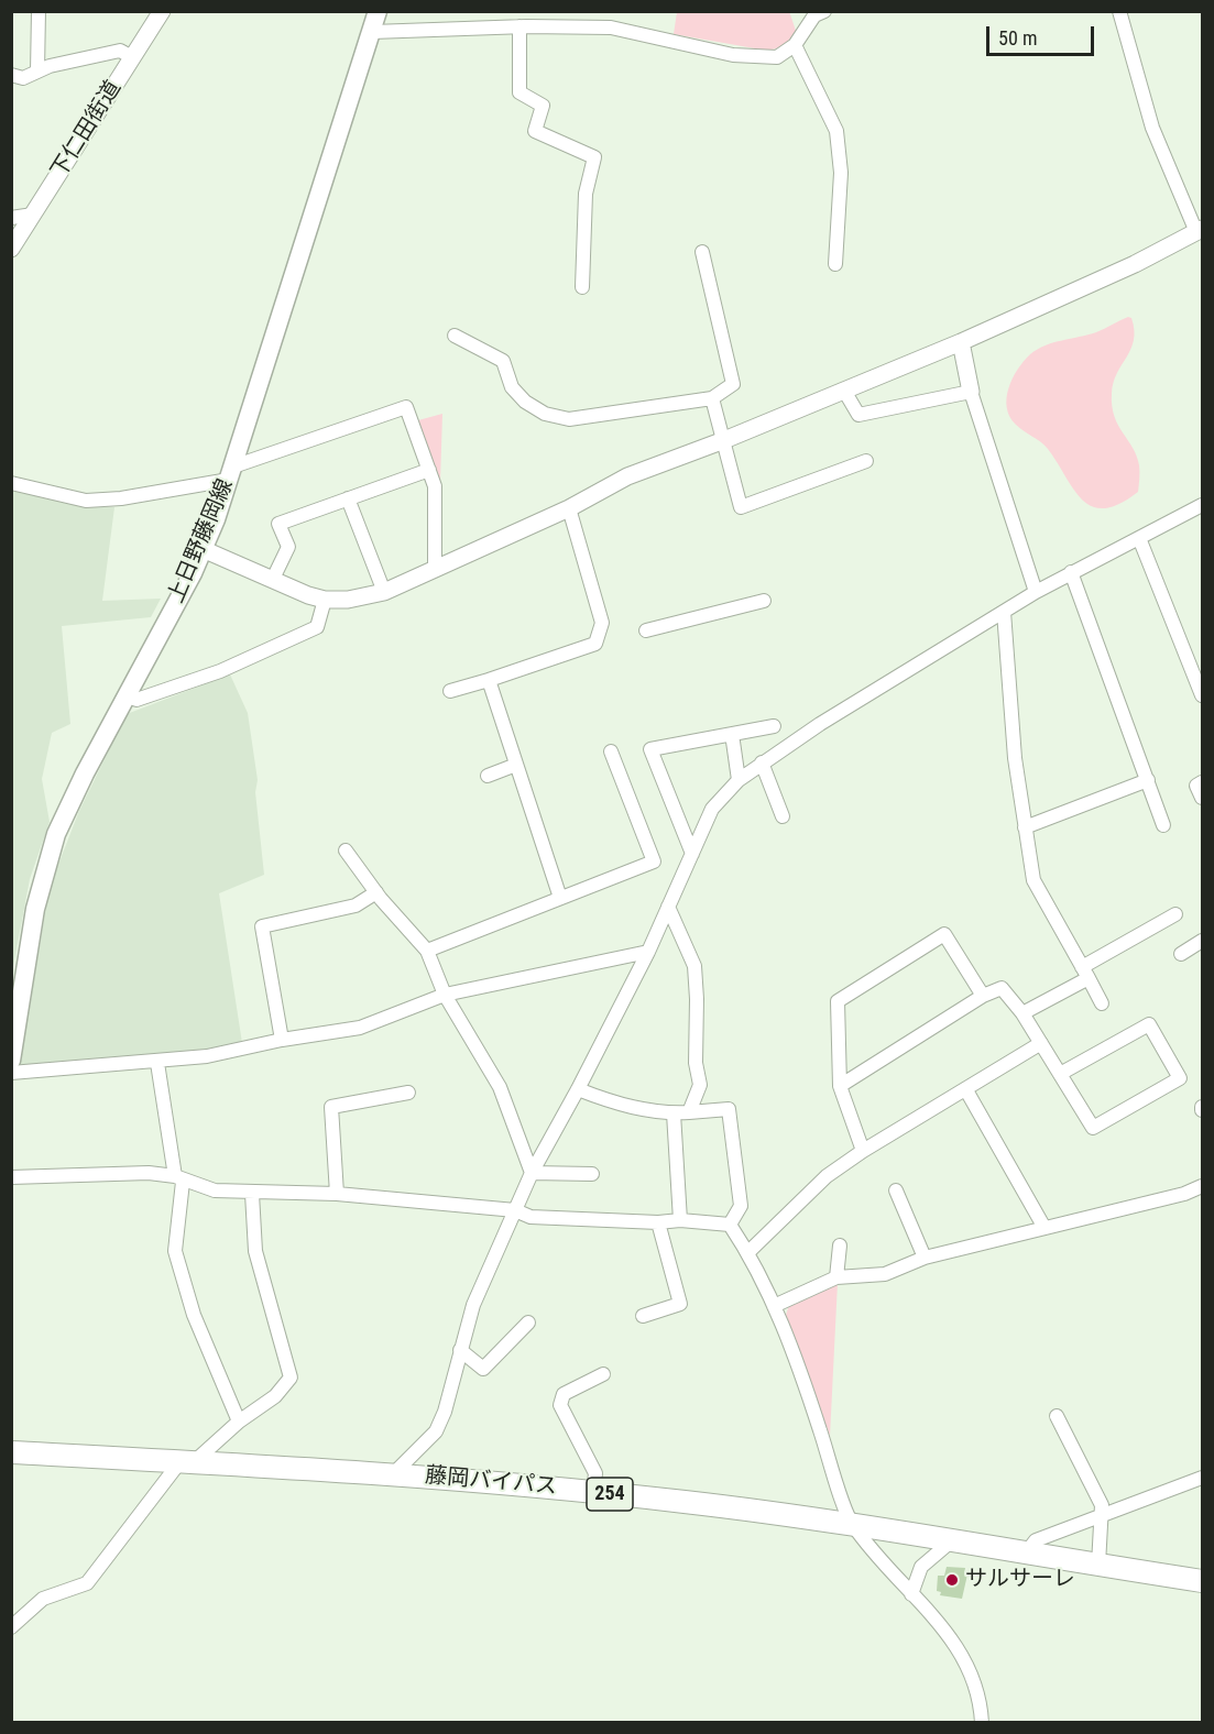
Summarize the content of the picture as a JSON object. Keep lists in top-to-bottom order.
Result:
{
  "streets": {
    "highway": ["藤岡バイパス", "254"],
    "main road": ["上日野藤岡線"],
    "street": ["下仁田街道"]
  },
  "places": ["サルサーレ"],
  "scale_bar": "50 m"
}
